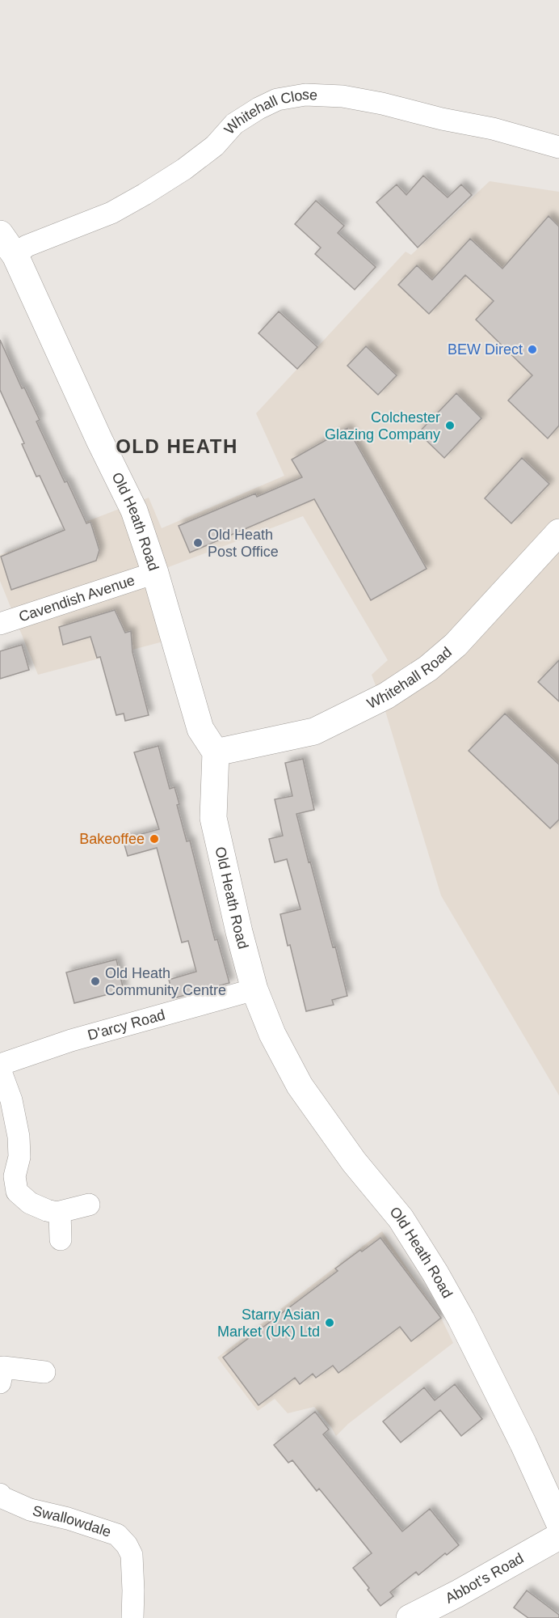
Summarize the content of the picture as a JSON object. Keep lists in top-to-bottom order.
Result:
{
  "streets": {
    "street": [
      "Whitehall Close",
      "Old Heath Road",
      "Cavendish Avenue",
      "Whitehall Road",
      "D'arcy Road",
      "Swallowdale",
      "Abbot's Road"
    ]
  },
  "crossings": [
    ["Whitehall Close", "Old Heath Road"],
    ["Old Heath Road", "Cavendish Avenue"],
    ["Old Heath Road", "Whitehall Road"],
    ["Old Heath Road", "D'arcy Road"]
  ],
  "districts": ["OLD HEATH"],
  "places": [
    "BEW Direct",
    "Colchester Glazing Company",
    "Old Heath Post Office",
    "Bakeoffee",
    "Old Heath Community Centre",
    "Starry Asian Market (UK) Ltd"
  ]
}
